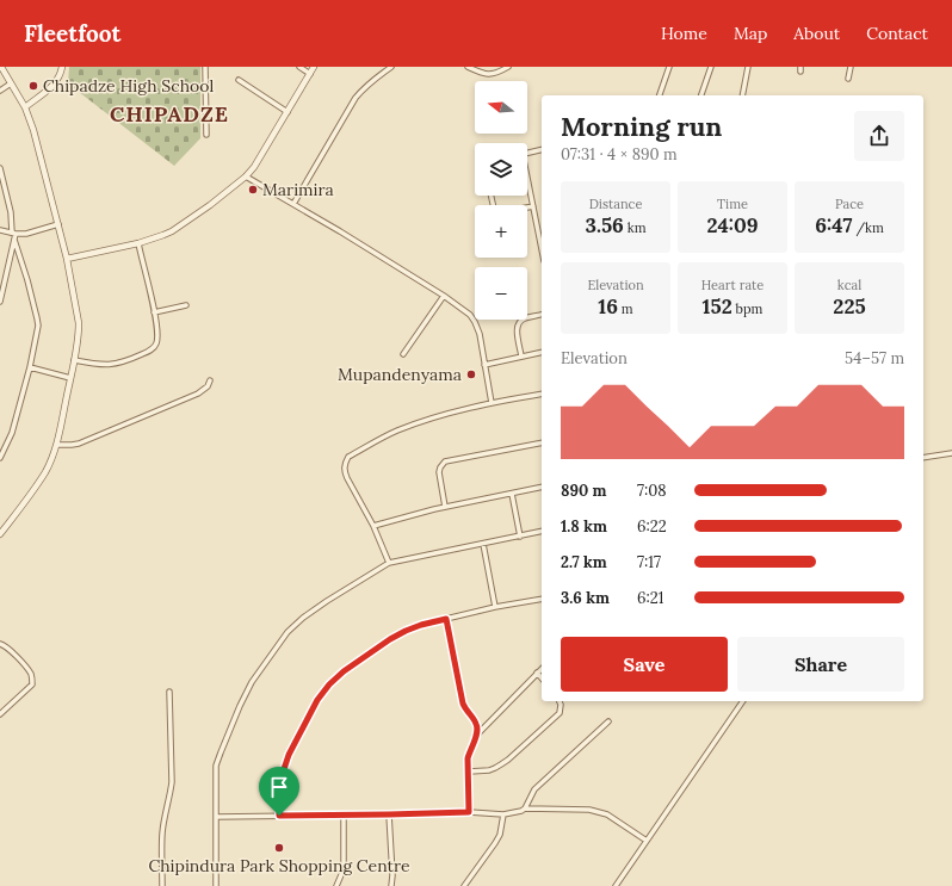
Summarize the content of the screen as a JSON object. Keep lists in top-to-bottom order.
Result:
{
  "districts": ["CHIPADZE"],
  "places": [
    "Chipadze High School",
    "Marimira",
    "Mupandenyama",
    "Chipindura Park Shopping Centre"
  ],
  "north": "left",
  "page": {
    "header": "Fleetfoot",
    "nav": [
      "Home",
      "Map",
      "About",
      "Contact"
    ],
    "map_buttons": ["+", "−"],
    "heading": ["Morning run", "07:31 · 4 × 890 m"],
    "stats": [
      ["Distance", "3.56 km"],
      ["Time", "24:09"],
      ["Pace", "6:47 /km"],
      ["Elevation", "16 m"],
      ["Heart rate", "152 bpm"],
      ["kcal", "225"]
    ],
    "chart": ["Elevation", "54–57 m"],
    "list": [
      {
        "name": "890 m",
        "note": "7:08"
      },
      {
        "name": "1.8 km",
        "note": "6:22"
      },
      {
        "name": "2.7 km",
        "note": "7:17"
      },
      {
        "name": "3.6 km",
        "note": "6:21"
      }
    ],
    "buttons": ["Save", "Share"]
  }
}
